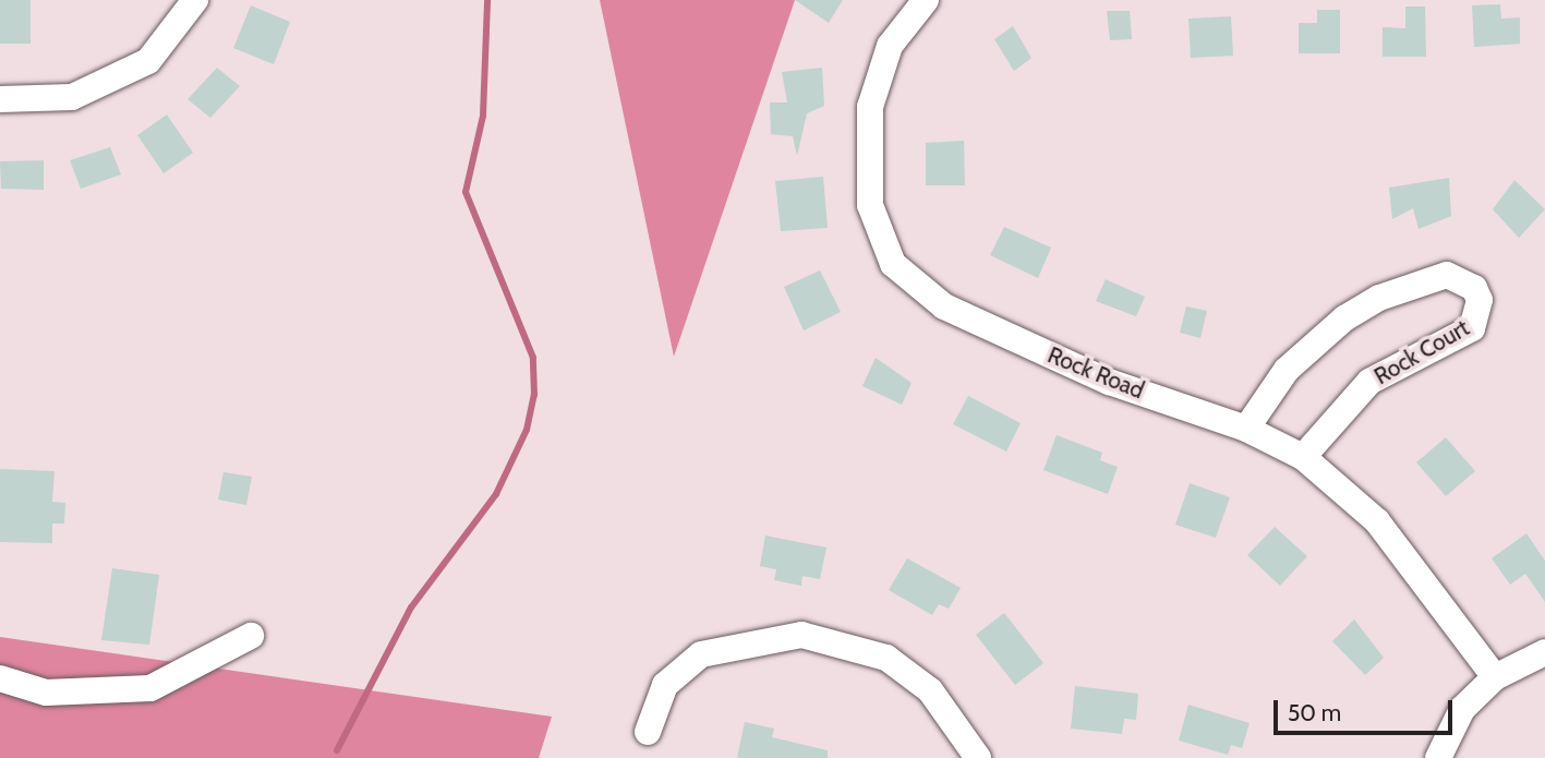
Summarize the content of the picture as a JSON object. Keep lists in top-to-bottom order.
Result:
{
  "streets": {
    "street": ["Rock Court", "Rock Road"]
  },
  "crossings": [
    ["Rock Court", "Rock Road"]
  ],
  "scale_bar": "50 m"
}
